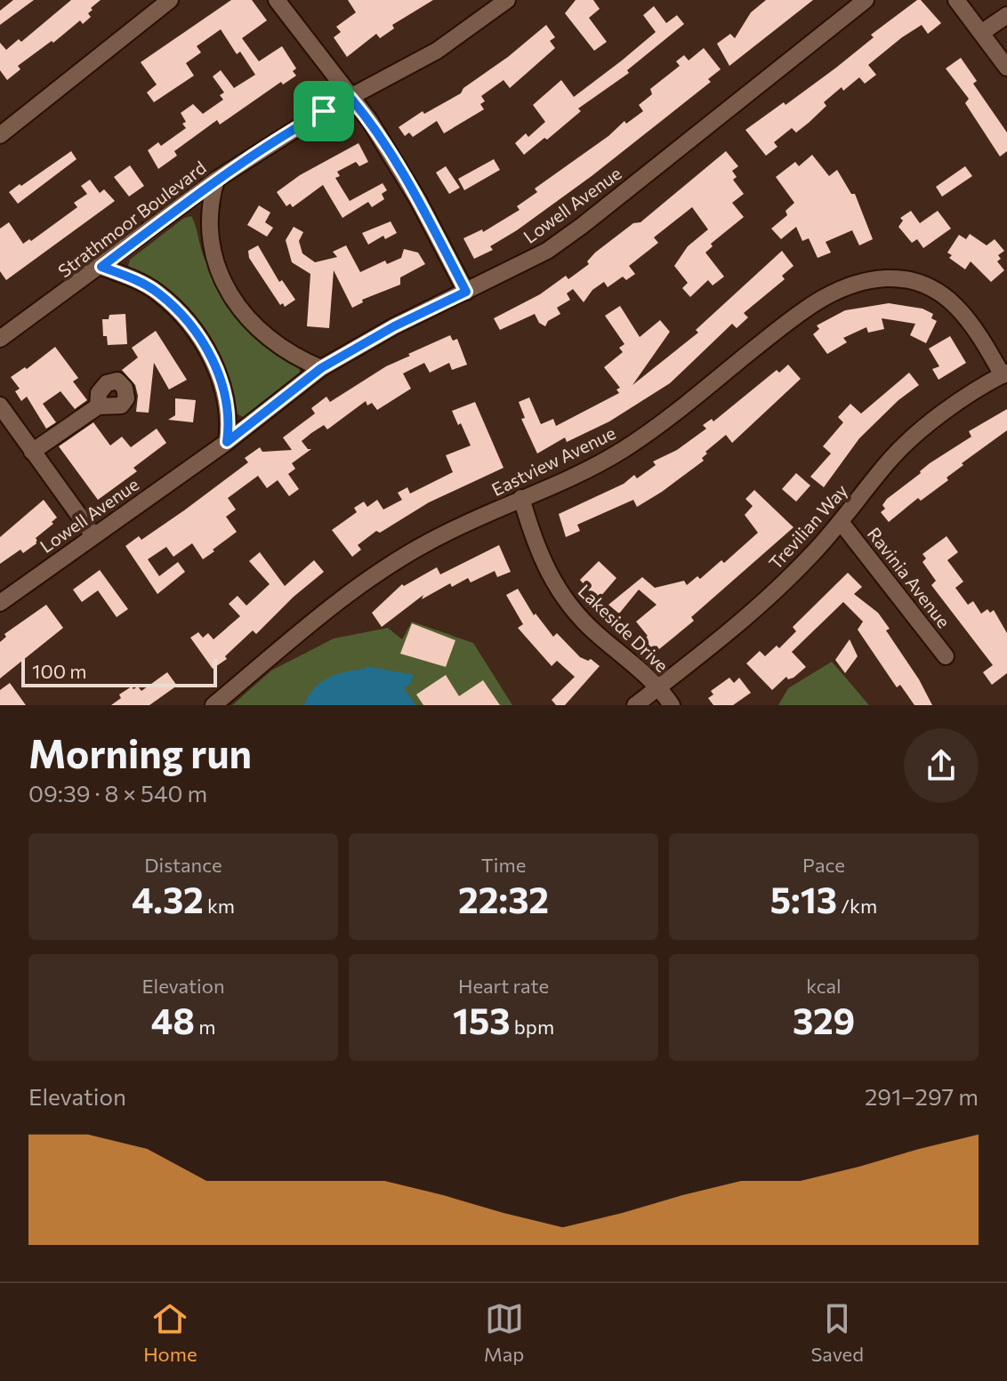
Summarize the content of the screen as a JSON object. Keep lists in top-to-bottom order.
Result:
{
  "streets": {
    "street": [
      "Lowell Avenue",
      "Strathmoor Boulevard",
      "Eastview Avenue",
      "Trevilian Way",
      "Ravinia Avenue",
      "Lakeside Drive"
    ]
  },
  "crossings": [
    ["Lowell Avenue", "Strathmoor Boulevard"],
    ["Eastview Avenue", "Trevilian Way"],
    ["Eastview Avenue", "Lakeside Drive"],
    ["Trevilian Way", "Ravinia Avenue"],
    ["Trevilian Way", "Lakeside Drive"]
  ],
  "scale_bar": "100 m",
  "page": {
    "scale": "100 m",
    "heading": ["Morning run", "09:39 · 8 × 540 m"],
    "stats": [
      ["Distance", "4.32 km"],
      ["Time", "22:32"],
      ["Pace", "5:13 /km"],
      ["Elevation", "48 m"],
      ["Heart rate", "153 bpm"],
      ["kcal", "329"]
    ],
    "chart": ["Elevation", "291–297 m"],
    "tabs": ["Home", "Map", "Saved"]
  }
}
